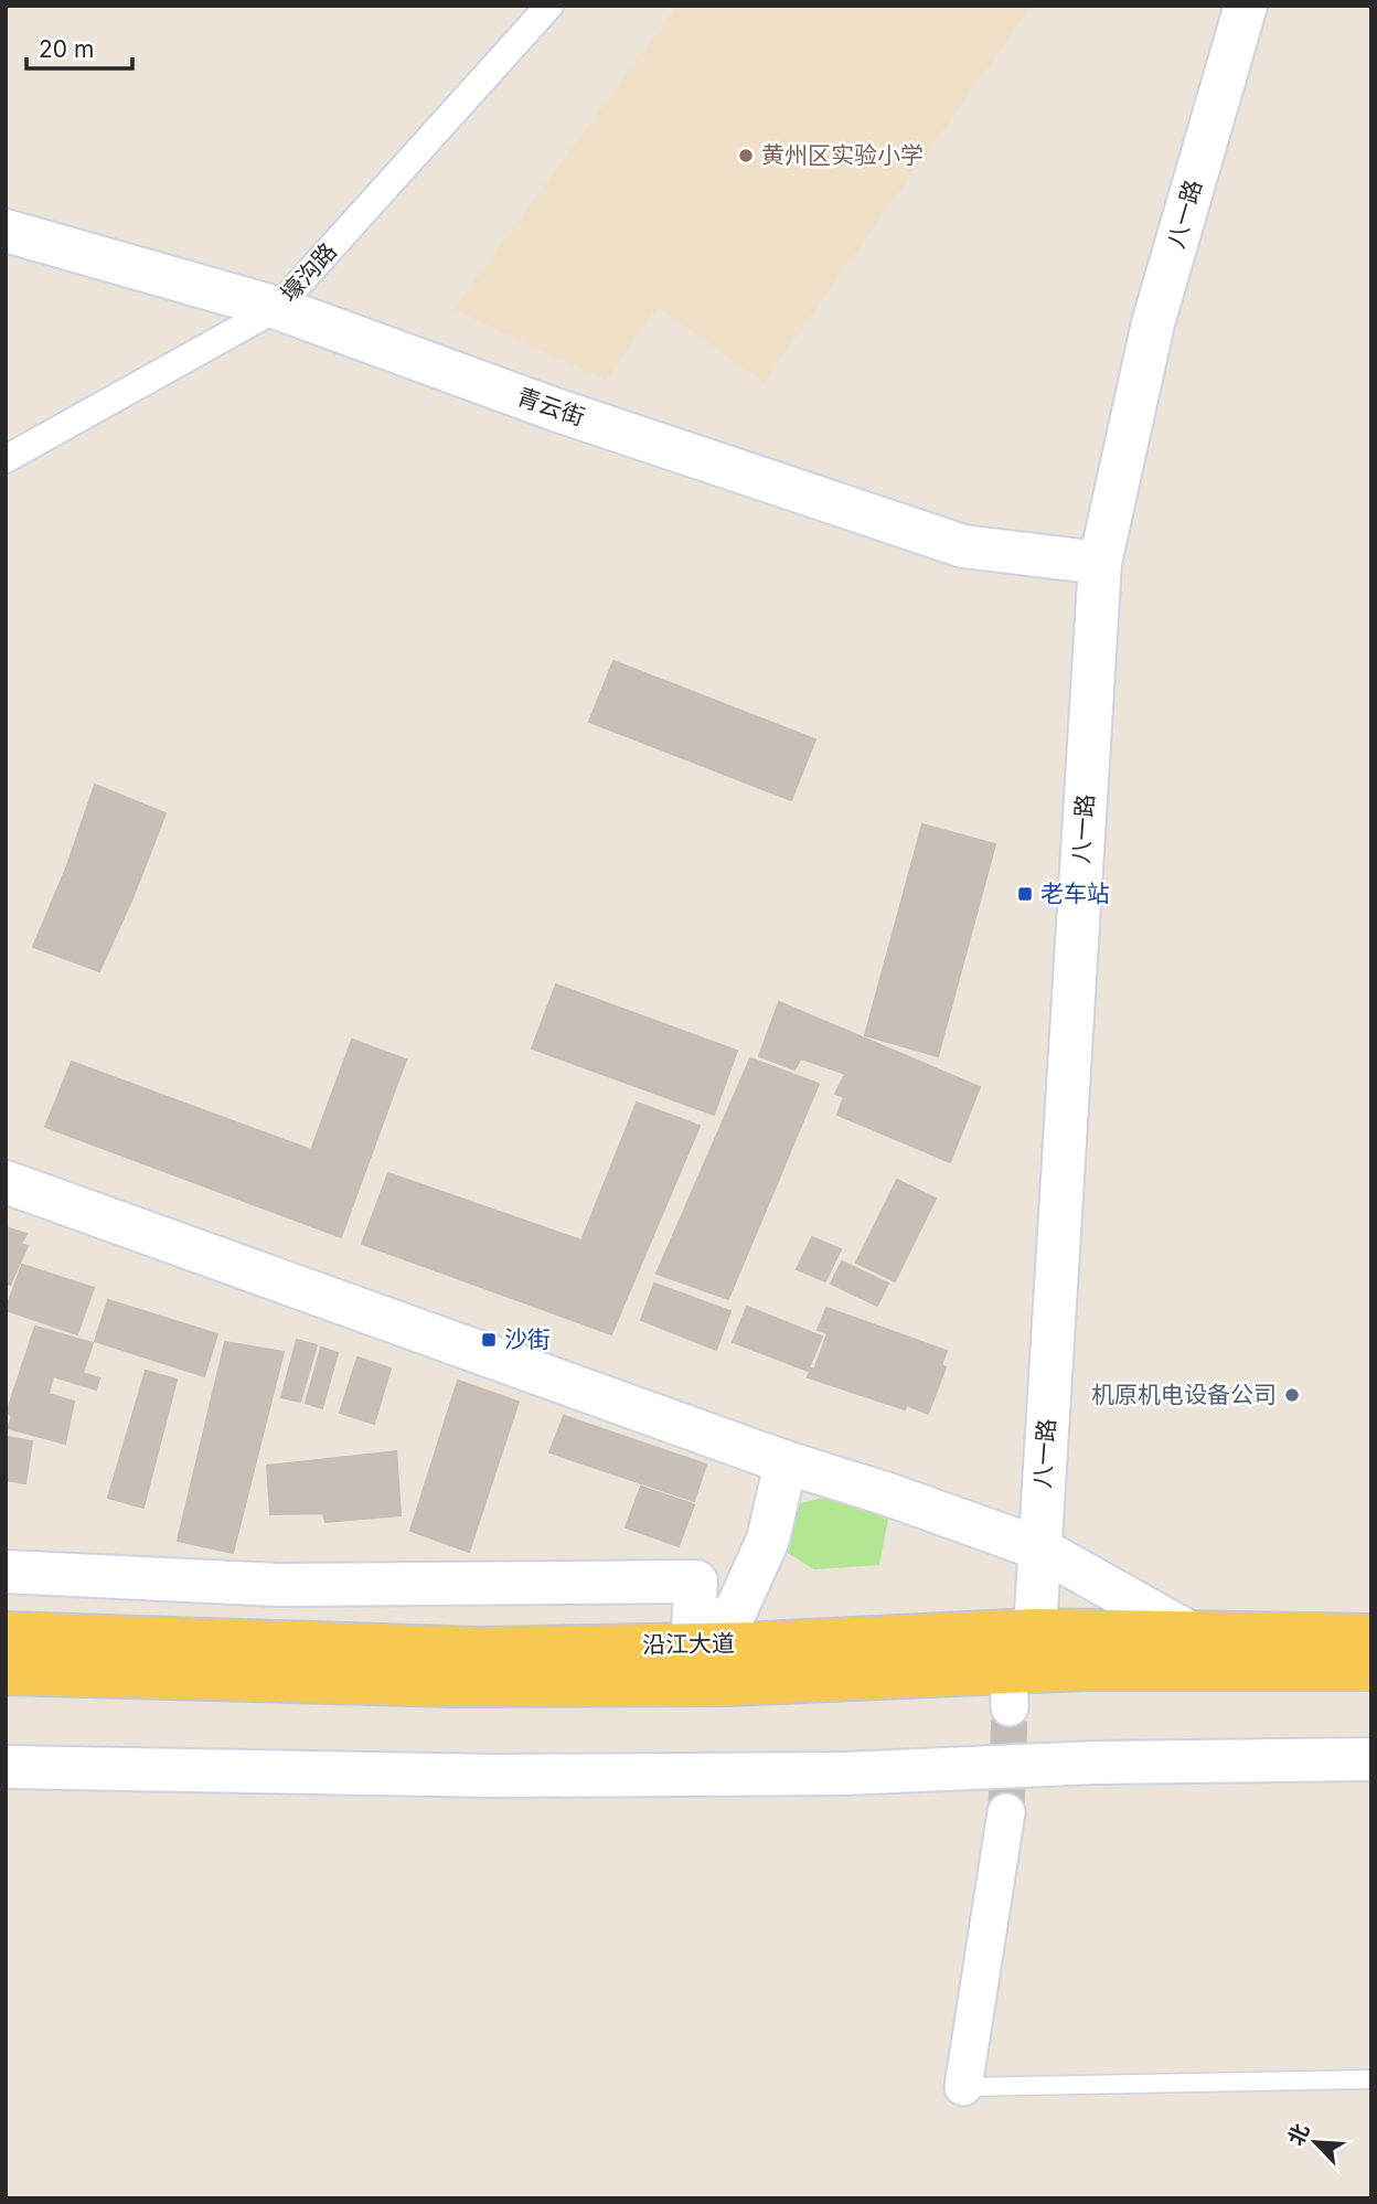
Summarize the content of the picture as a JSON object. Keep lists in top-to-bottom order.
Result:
{
  "streets": {
    "main road": ["沿江大道"],
    "street": ["八一路", "壕沟路", "青云街"]
  },
  "crossings": [
    ["八一路", "青云街"],
    ["八一路", "沿江大道"],
    ["壕沟路", "青云街"]
  ],
  "places": {
    "other": ["黄州区实验小学", "机原机电设备公司"],
    "transit": ["老车站", "沙街"]
  },
  "scale_bar": "20 m",
  "north": "top left"
}
